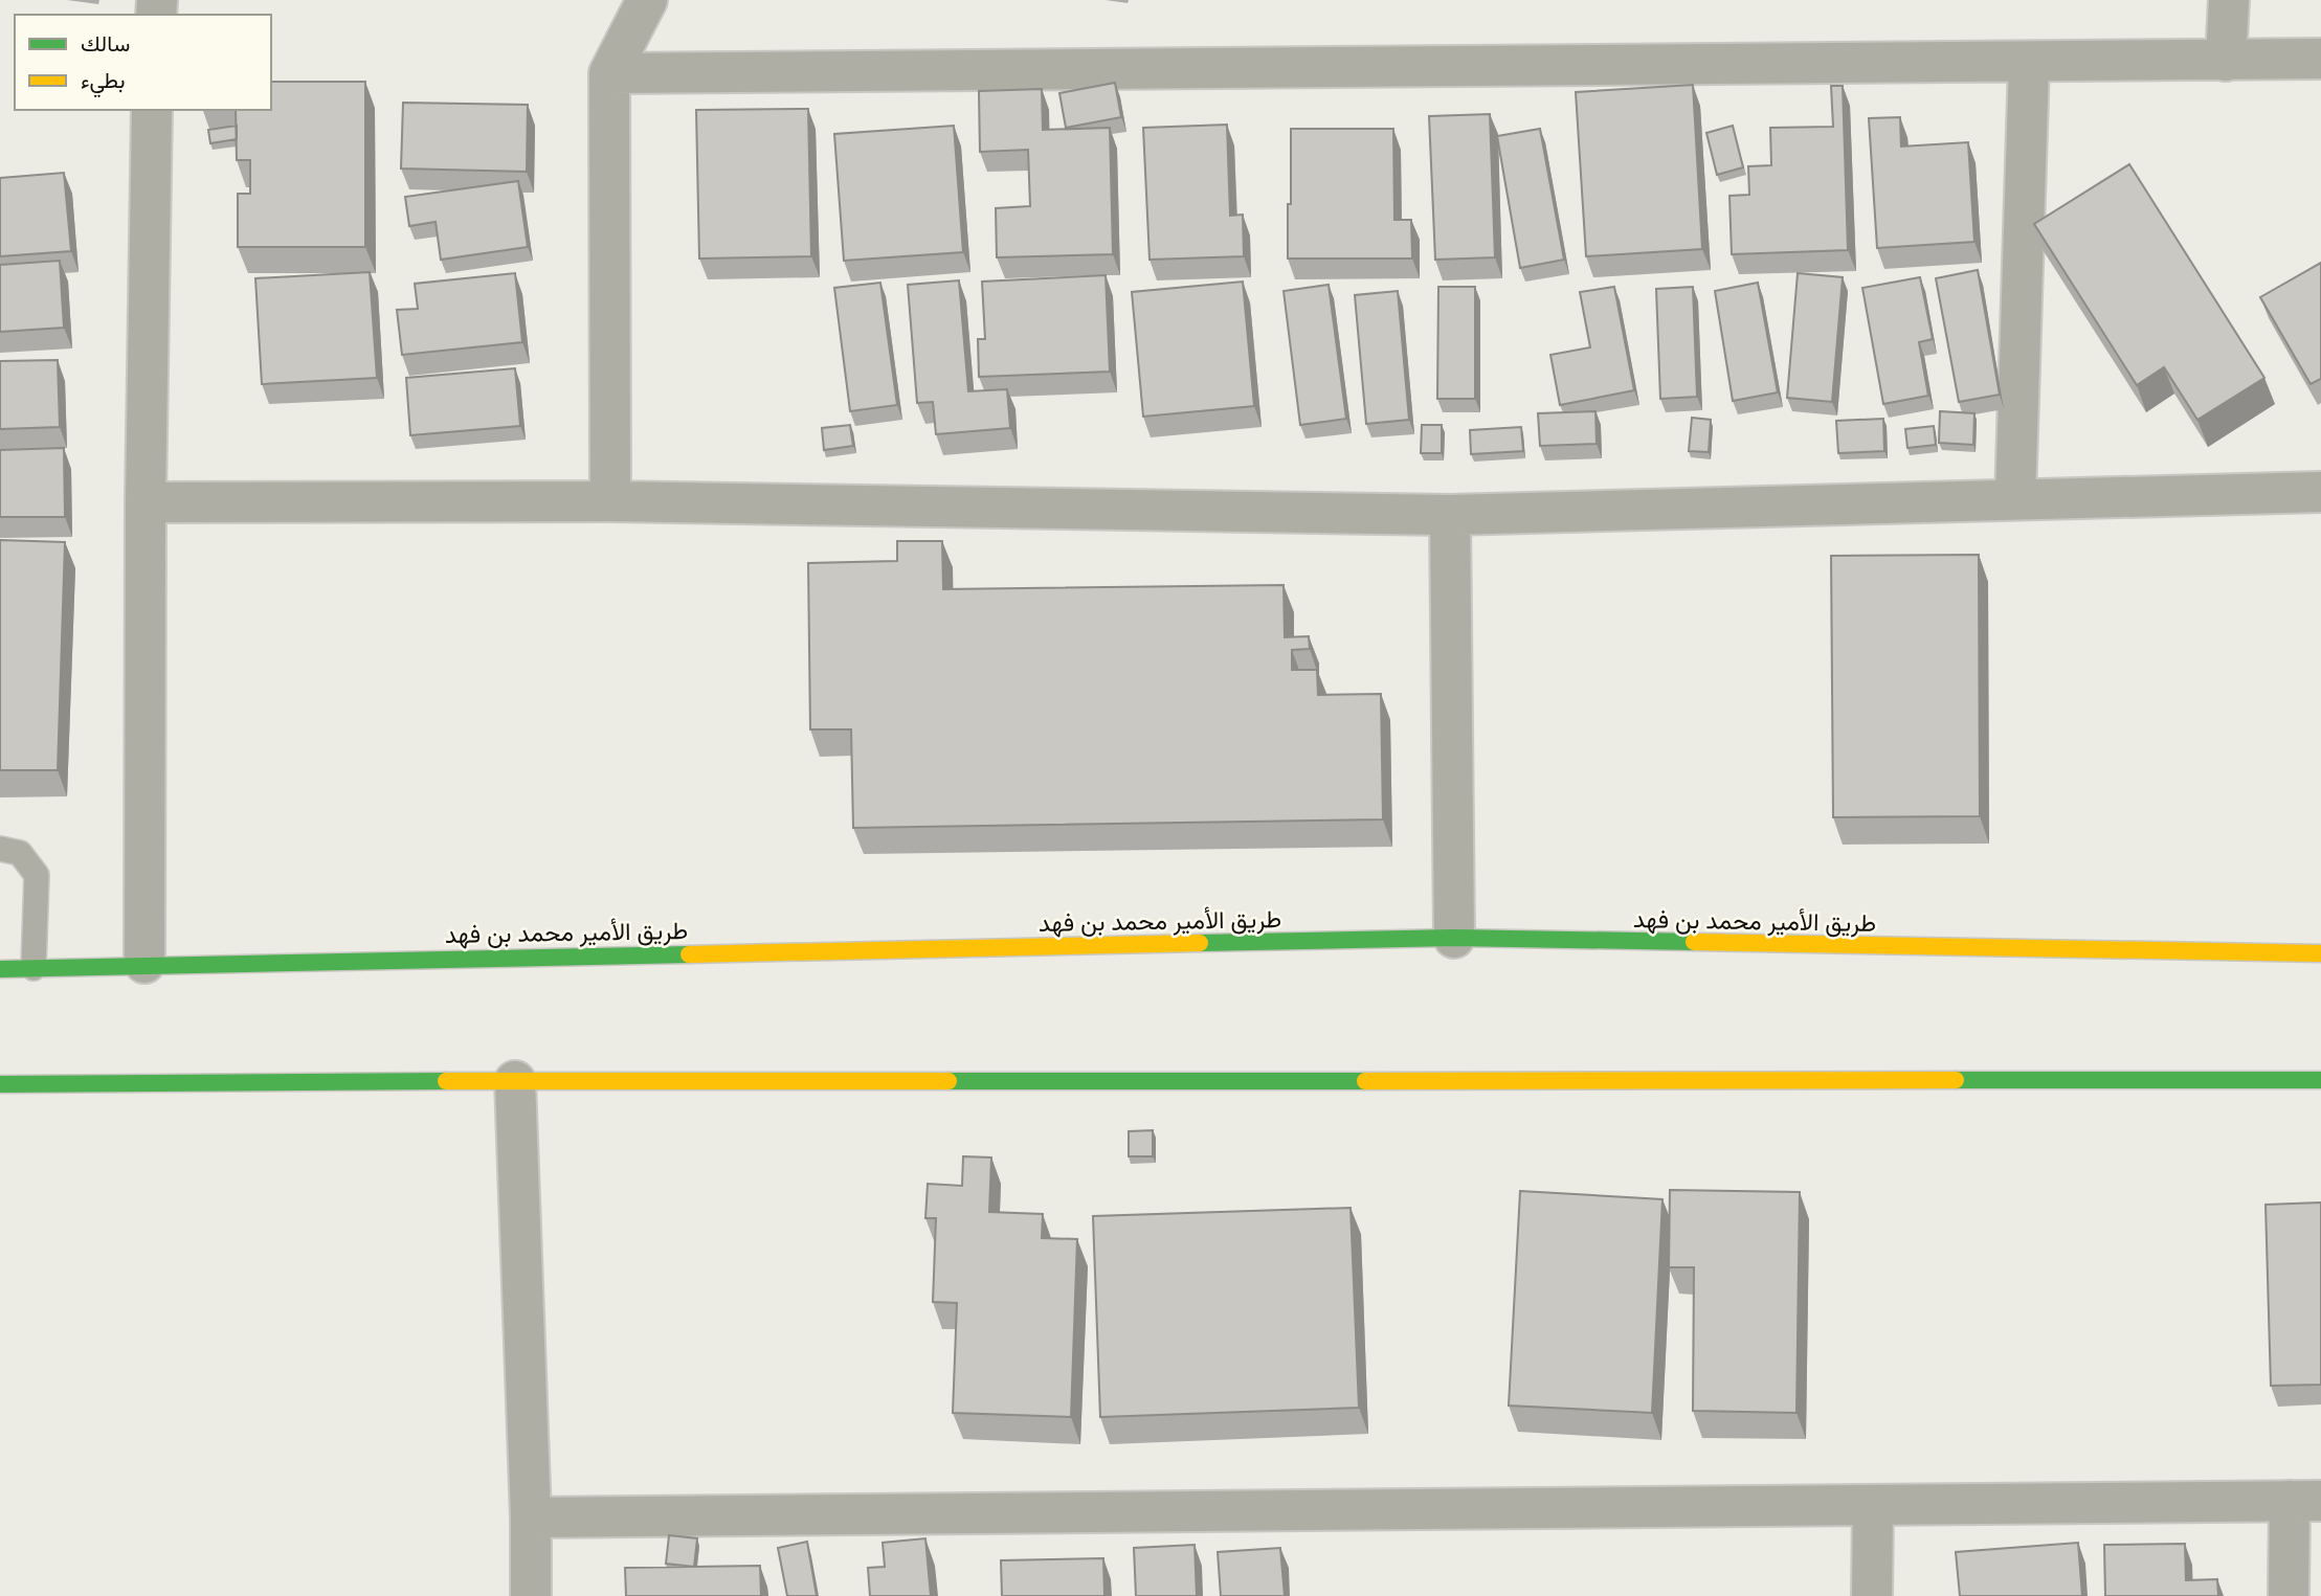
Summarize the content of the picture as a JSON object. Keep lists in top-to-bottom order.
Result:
{
  "streets": {
    "street": ["طريق الأمير محمد بن فهد"]
  },
  "legend": ["سالك", "بطيء"]
}
